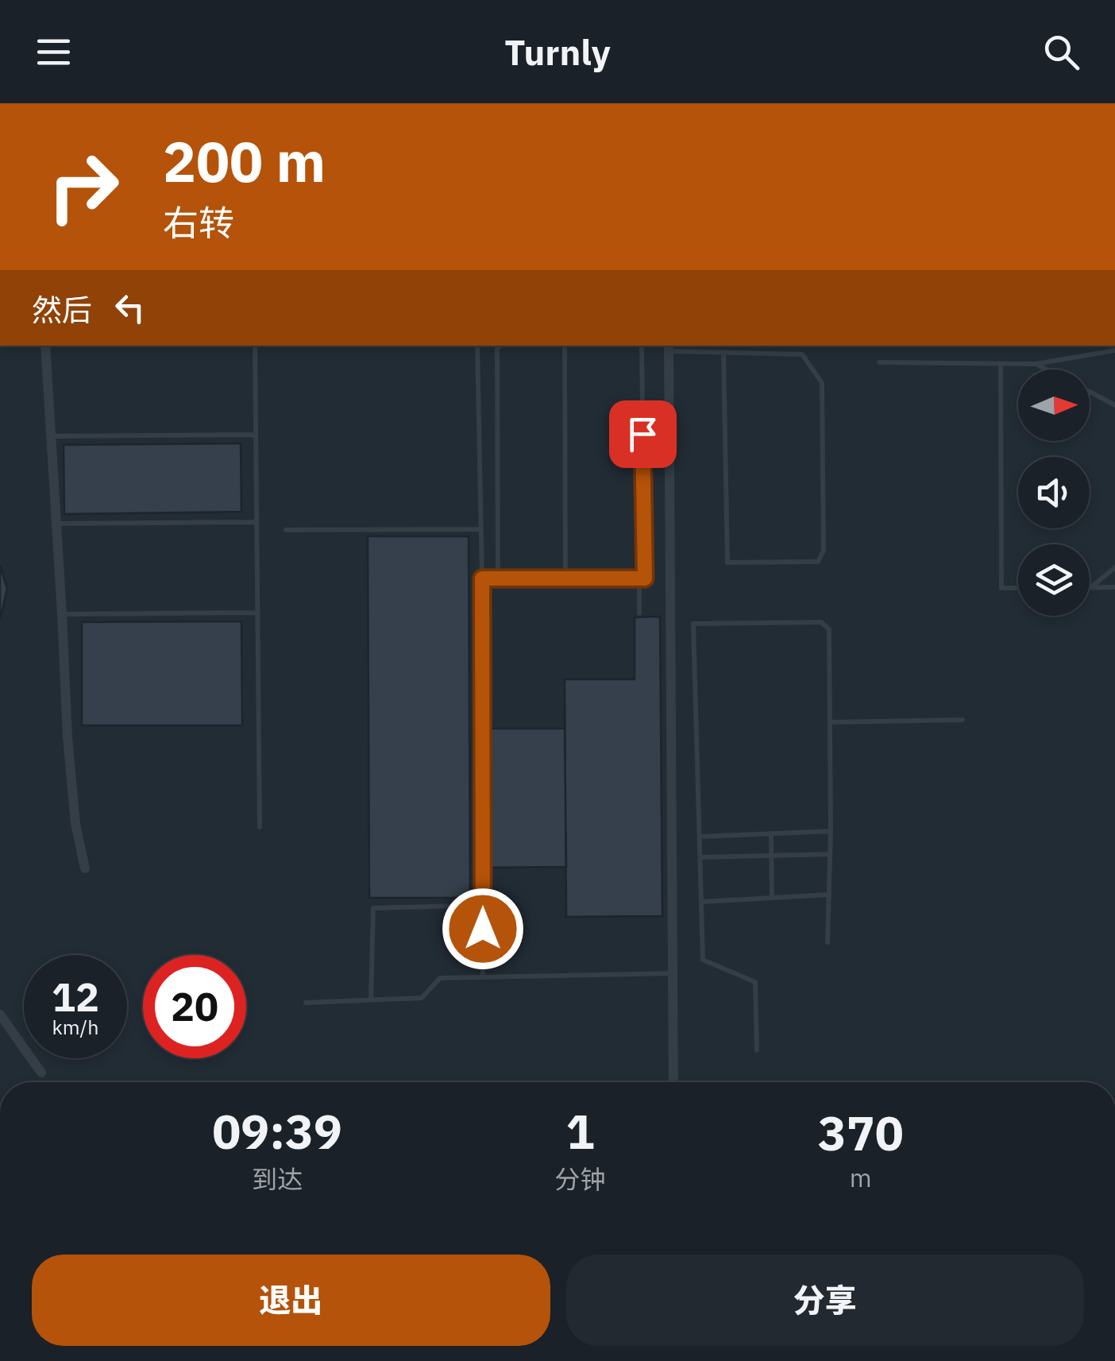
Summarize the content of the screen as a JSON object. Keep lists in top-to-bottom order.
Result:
{
  "north": "right",
  "page": {
    "header": "Turnly",
    "turn": ["200 m", "右转"],
    "then": "然后",
    "speed": "12 km/h",
    "limit": "20",
    "eta": [
      "09:39",
      "到达",
      "1",
      "分钟",
      "370",
      "m"
    ],
    "buttons": ["退出", "分享"]
  }
}
